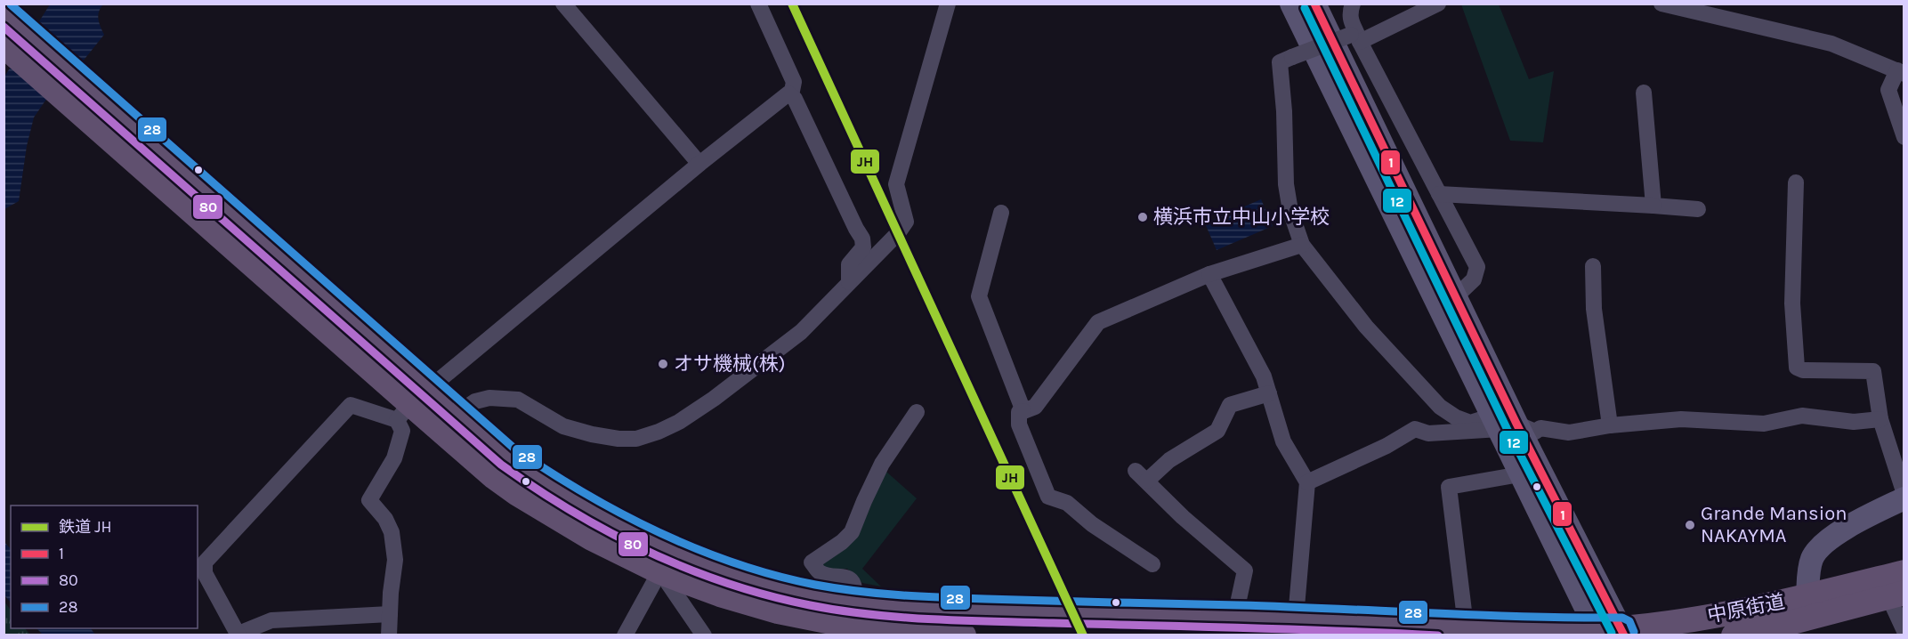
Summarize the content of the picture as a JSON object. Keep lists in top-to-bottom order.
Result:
{
  "streets": {
    "main road": ["中原街道"]
  },
  "places": ["横浜市立中山小学校", "オサ機械(株)", "Grande Mansion NAKAYMA"],
  "lines": [
    "rail line JH",
    "transit line 1",
    "transit line 28",
    "transit line 12",
    "transit line 80"
  ],
  "legend": [
    "鉄道 JH",
    "1",
    "80",
    "28"
  ]
}
